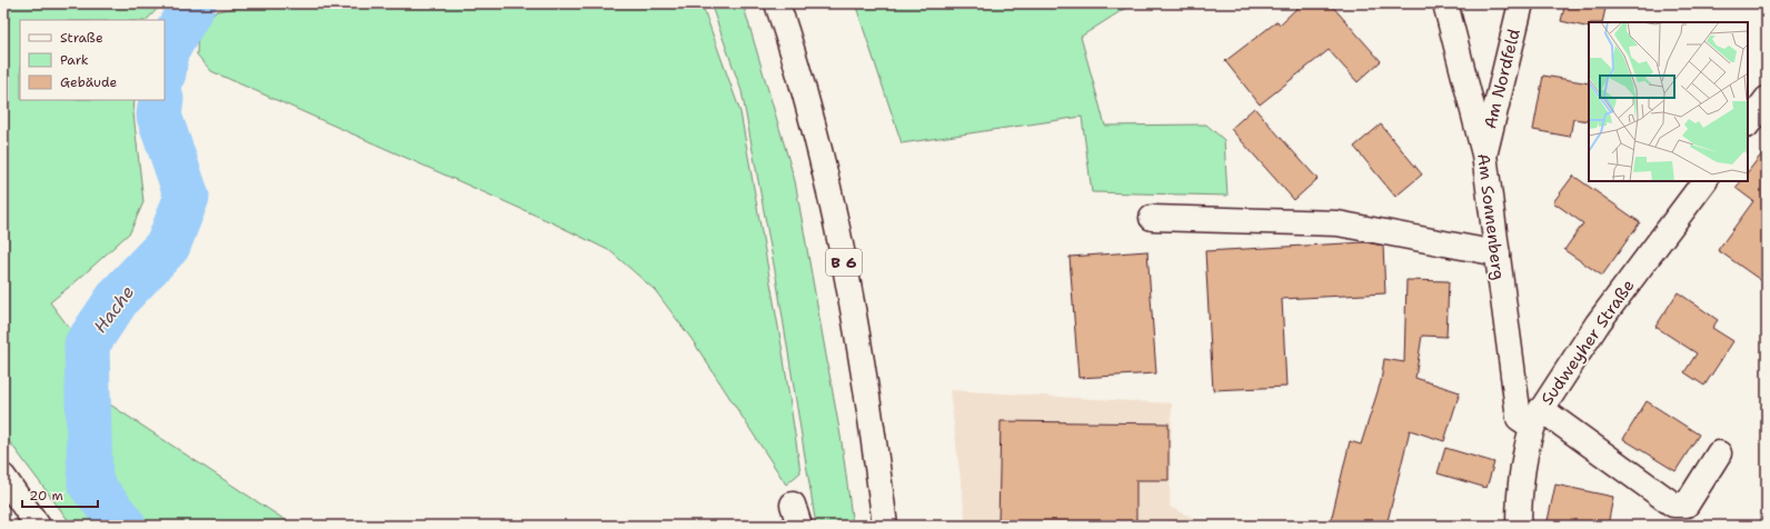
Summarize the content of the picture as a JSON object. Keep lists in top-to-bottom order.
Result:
{
  "streets": {
    "street": [
      "Am Nordfeld",
      "Am Sonnenberg",
      "B 6",
      "Sudweyher Straße"
    ]
  },
  "crossings": [
    ["Am Nordfeld", "Am Sonnenberg"],
    ["Am Sonnenberg", "Sudweyher Straße"]
  ],
  "water": ["Hache"],
  "legend": ["Straße", "Park", "Gebäude"],
  "scale_bar": "20 m"
}
